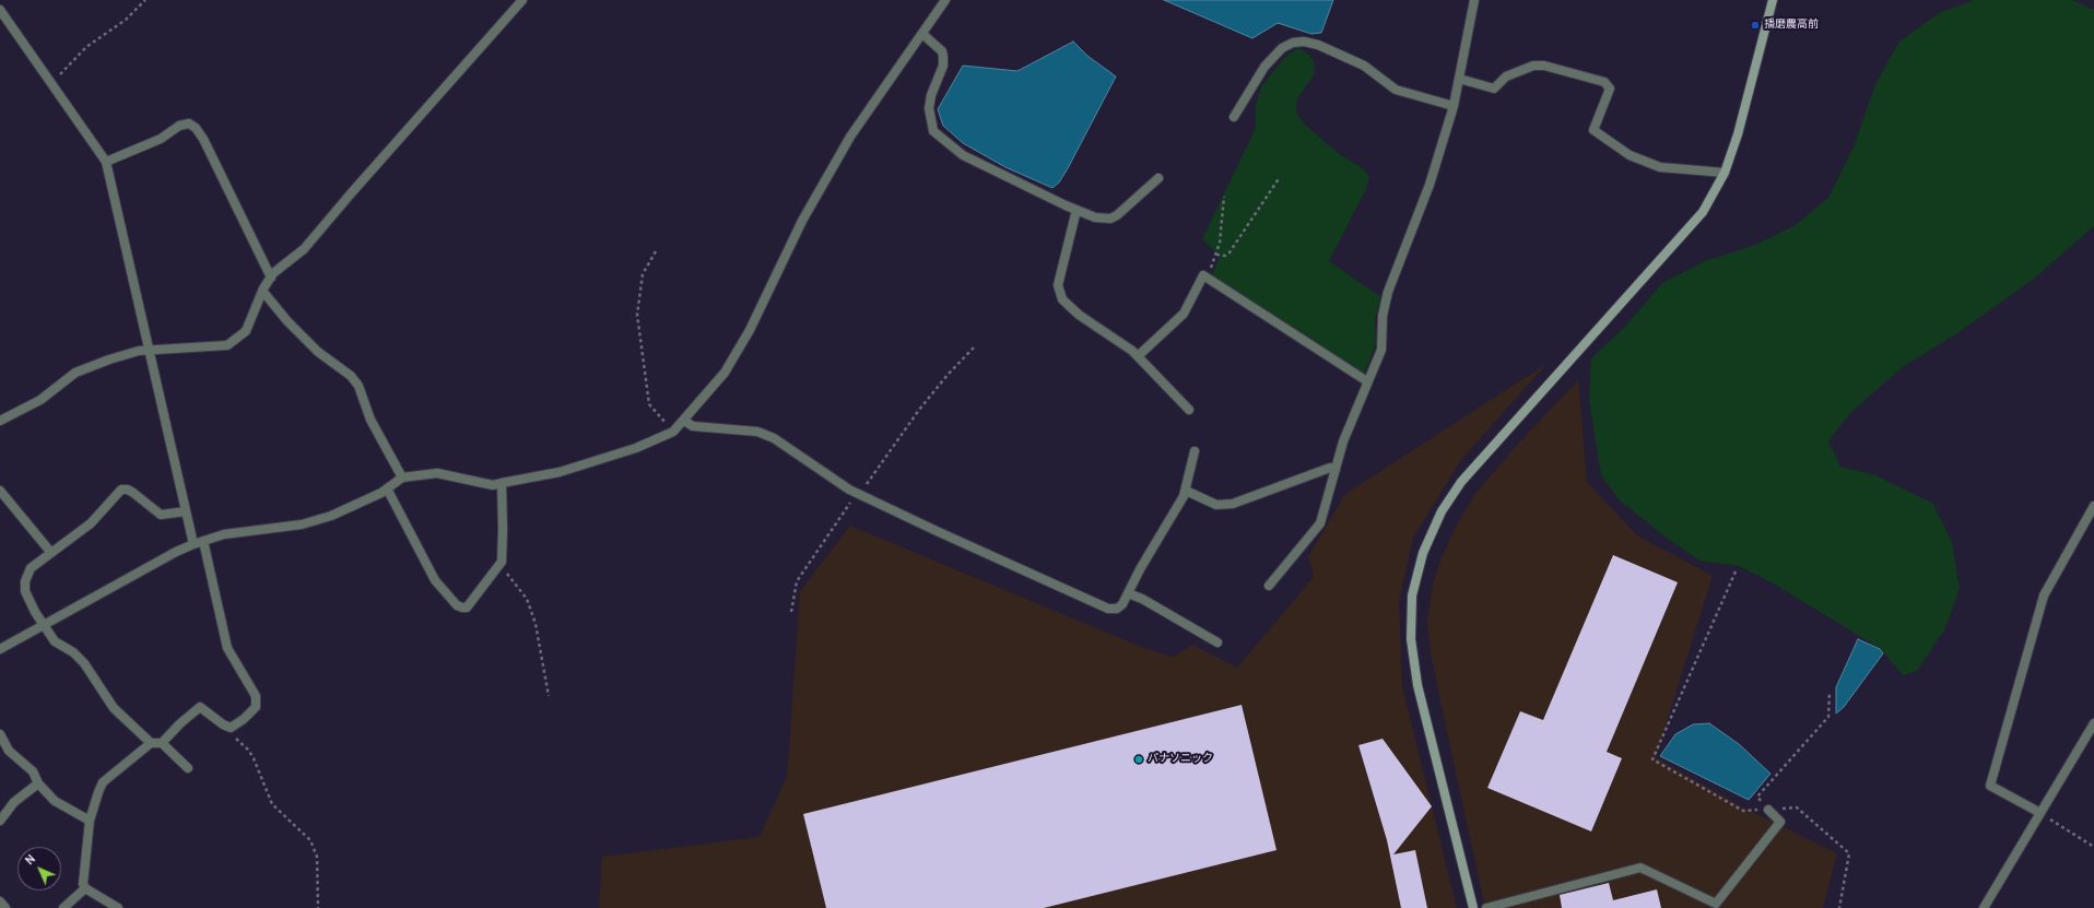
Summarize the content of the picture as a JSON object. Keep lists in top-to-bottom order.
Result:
{
  "places": ["播磨農高前", "パナソニック"],
  "north": "top left"
}
